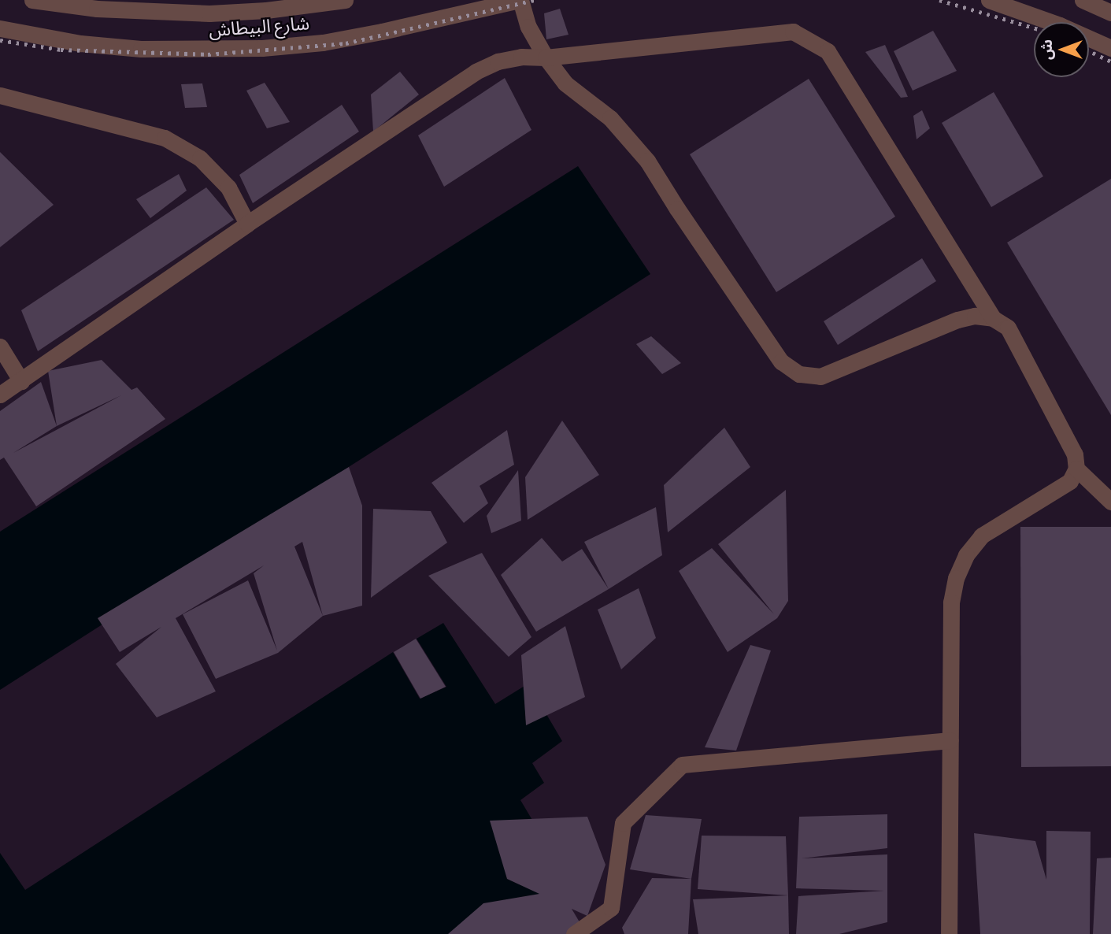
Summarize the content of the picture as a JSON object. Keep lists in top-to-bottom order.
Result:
{
  "streets": {
    "lane": ["شارع البيطاش"]
  },
  "north": "left"
}
